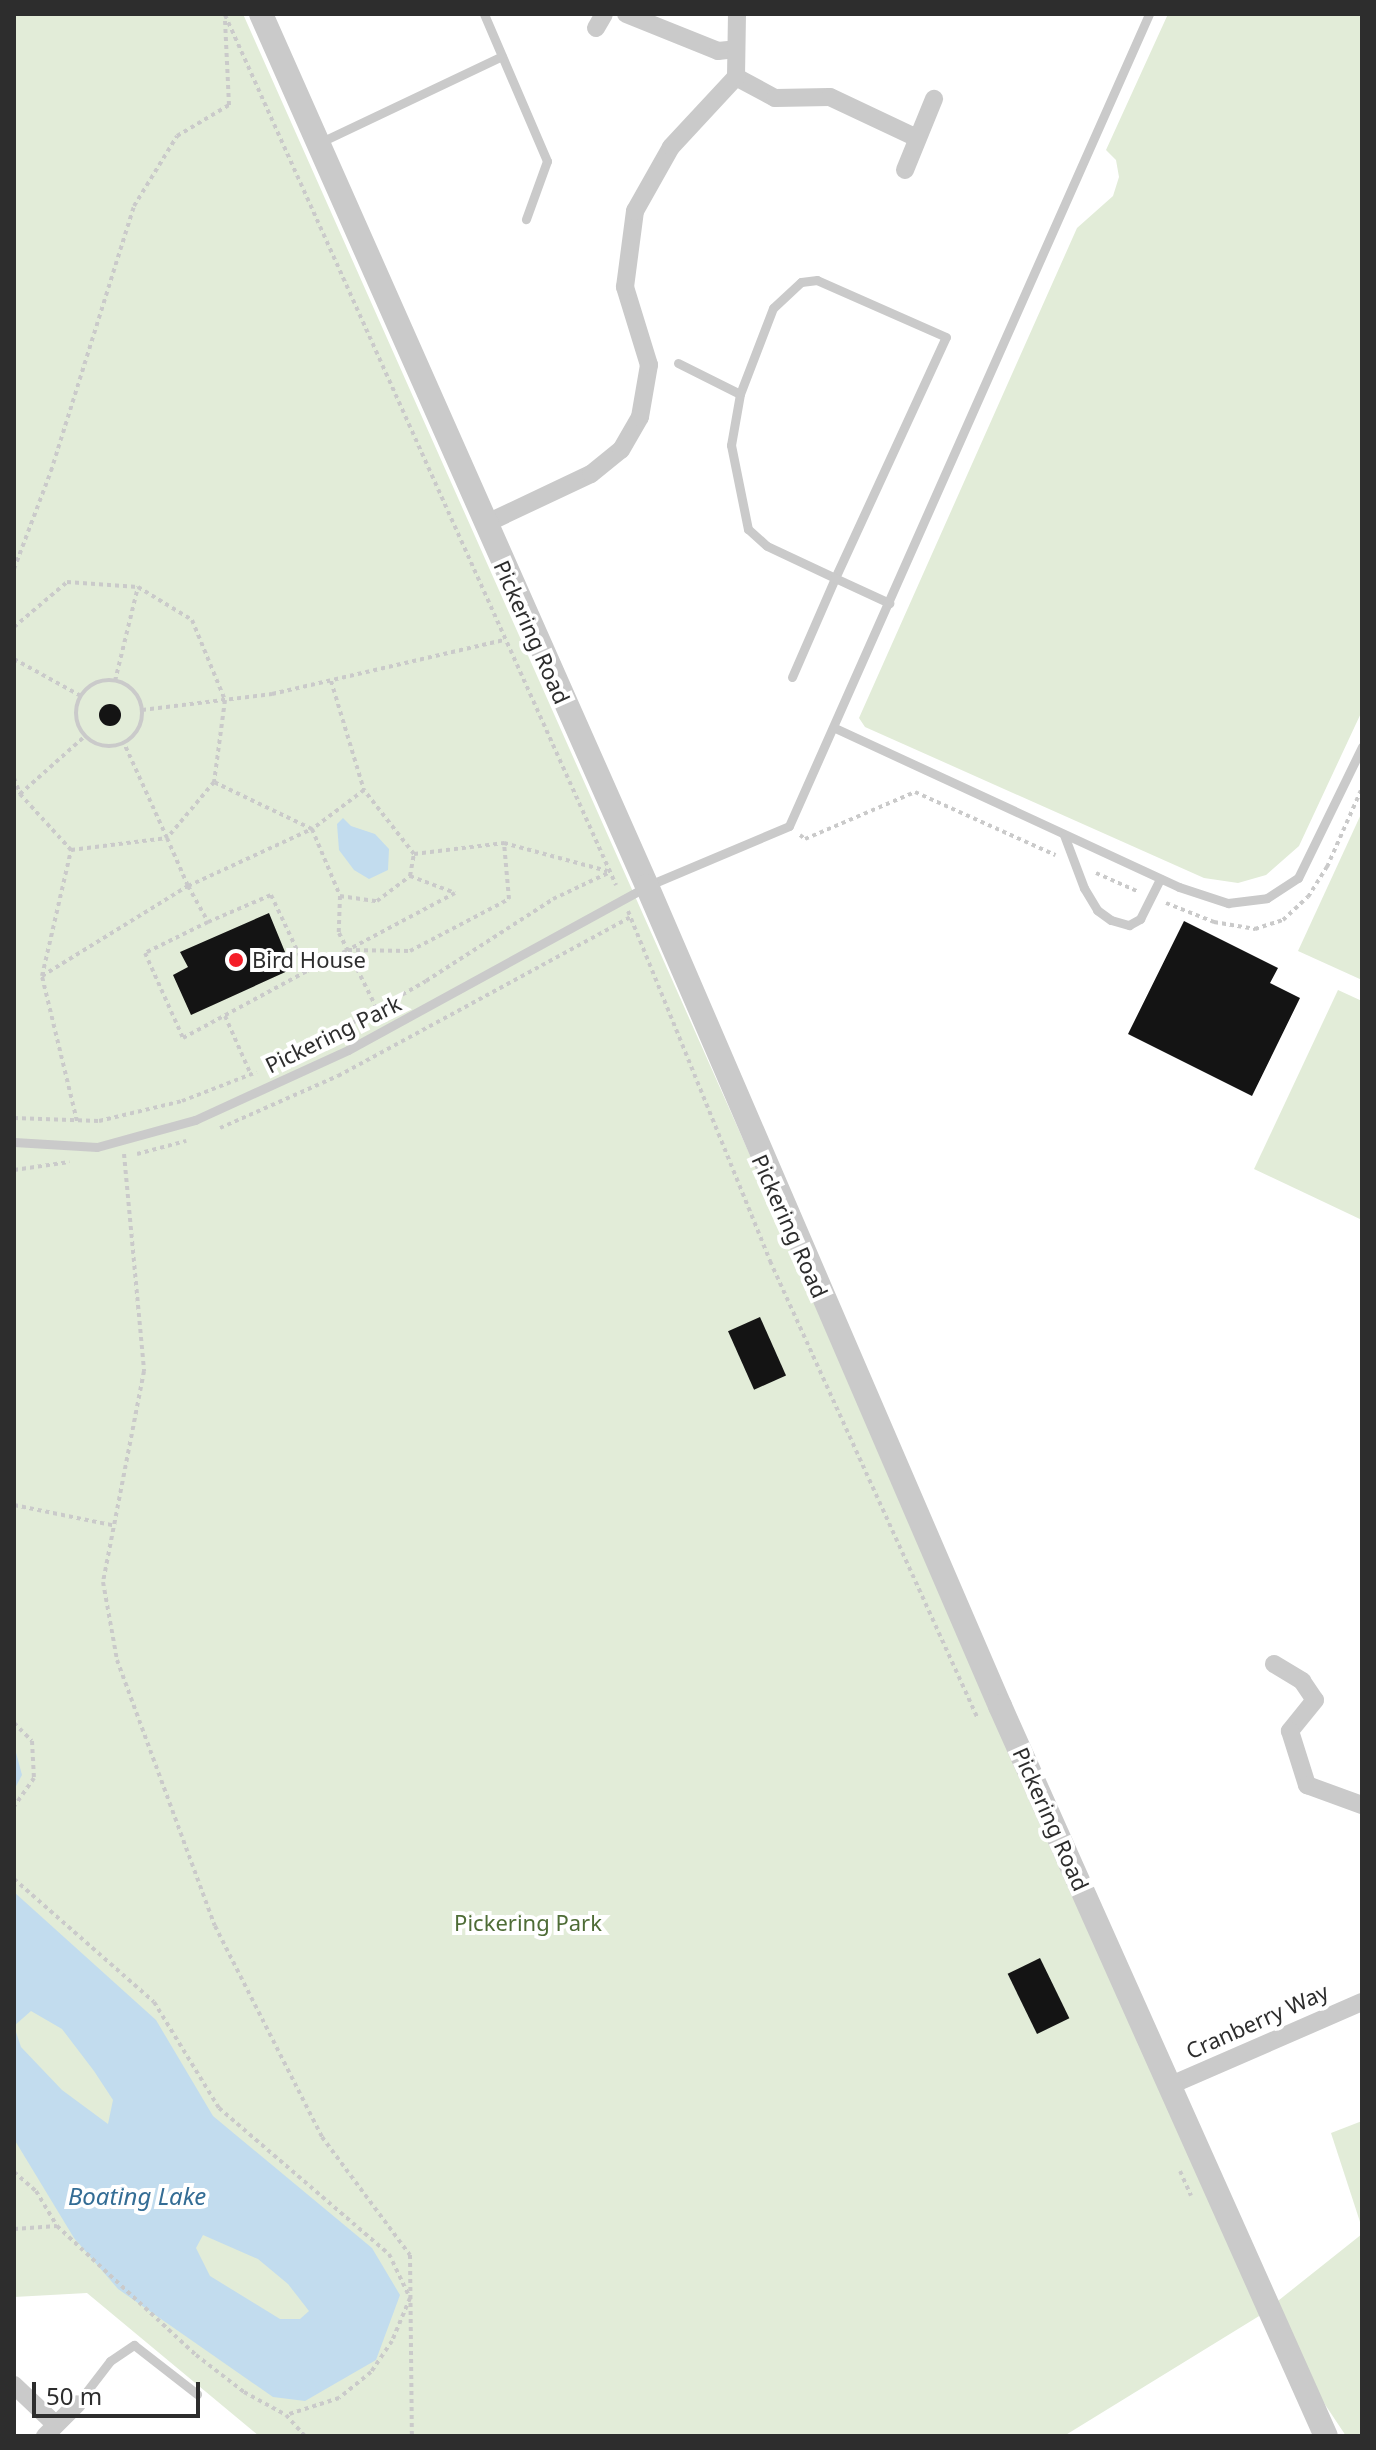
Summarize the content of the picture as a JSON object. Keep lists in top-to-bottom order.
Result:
{
  "streets": {
    "street": ["Pickering Road", "Cranberry Way"],
    "lane": ["Pickering Park"]
  },
  "crossings": [
    ["Pickering Road", "Pickering Park"],
    ["Pickering Road", "Cranberry Way"]
  ],
  "water": ["Boating Lake"],
  "parks": ["Pickering Park"],
  "places": ["Bird House"],
  "scale_bar": "50 m"
}
